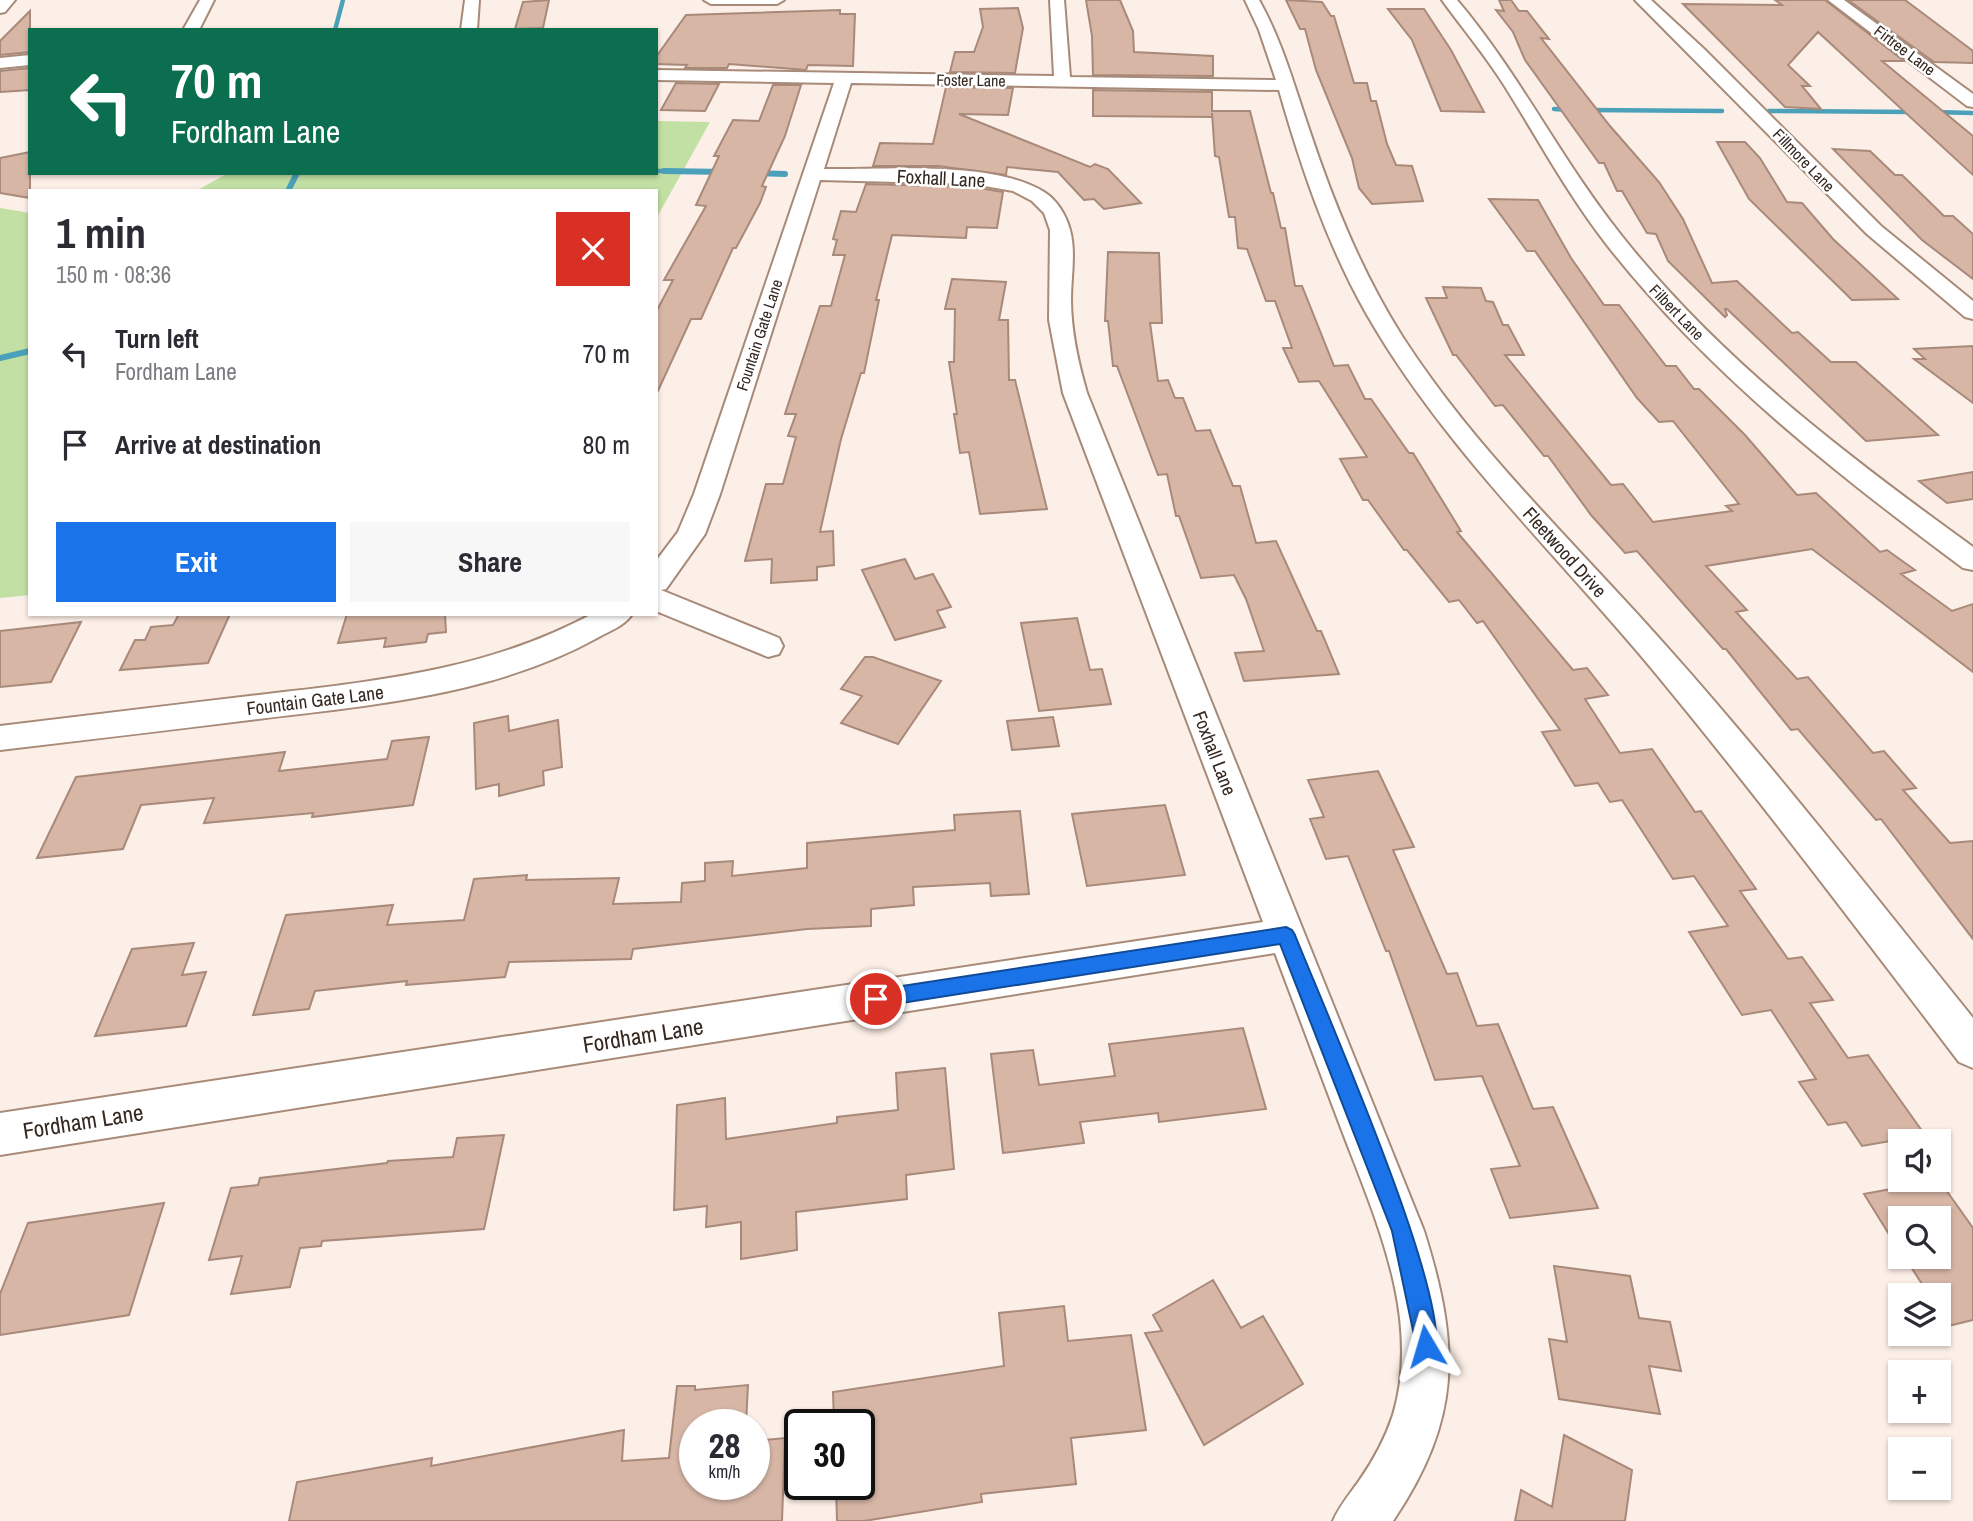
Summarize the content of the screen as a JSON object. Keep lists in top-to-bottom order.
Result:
{
  "streets": {
    "street": [
      "Firtree Lane",
      "Foster Lane",
      "Fillmore Lane",
      "Foxhall Lane",
      "Filbert Lane",
      "Fountain Gate Lane",
      "Fleetwood Drive",
      "Fordham Lane"
    ]
  },
  "crossings": [
    ["Foster Lane", "Fountain Gate Lane"],
    ["Foster Lane", "Fleetwood Drive"],
    ["Foxhall Lane", "Fountain Gate Lane"],
    ["Foxhall Lane", "Fordham Lane"]
  ],
  "page": {
    "turn": ["70 m", "Fordham Lane"],
    "heading": ["1 min", "150 m · 08:36"],
    "list": [
      {
        "name": "Turn left",
        "note": "Fordham Lane",
        "value": "70 m"
      },
      {
        "name": "Arrive at destination",
        "value": "80 m"
      }
    ],
    "buttons": ["Exit", "Share"],
    "map_buttons": ["+", "−"],
    "speed": "28 km/h",
    "limit": "30"
  }
}
